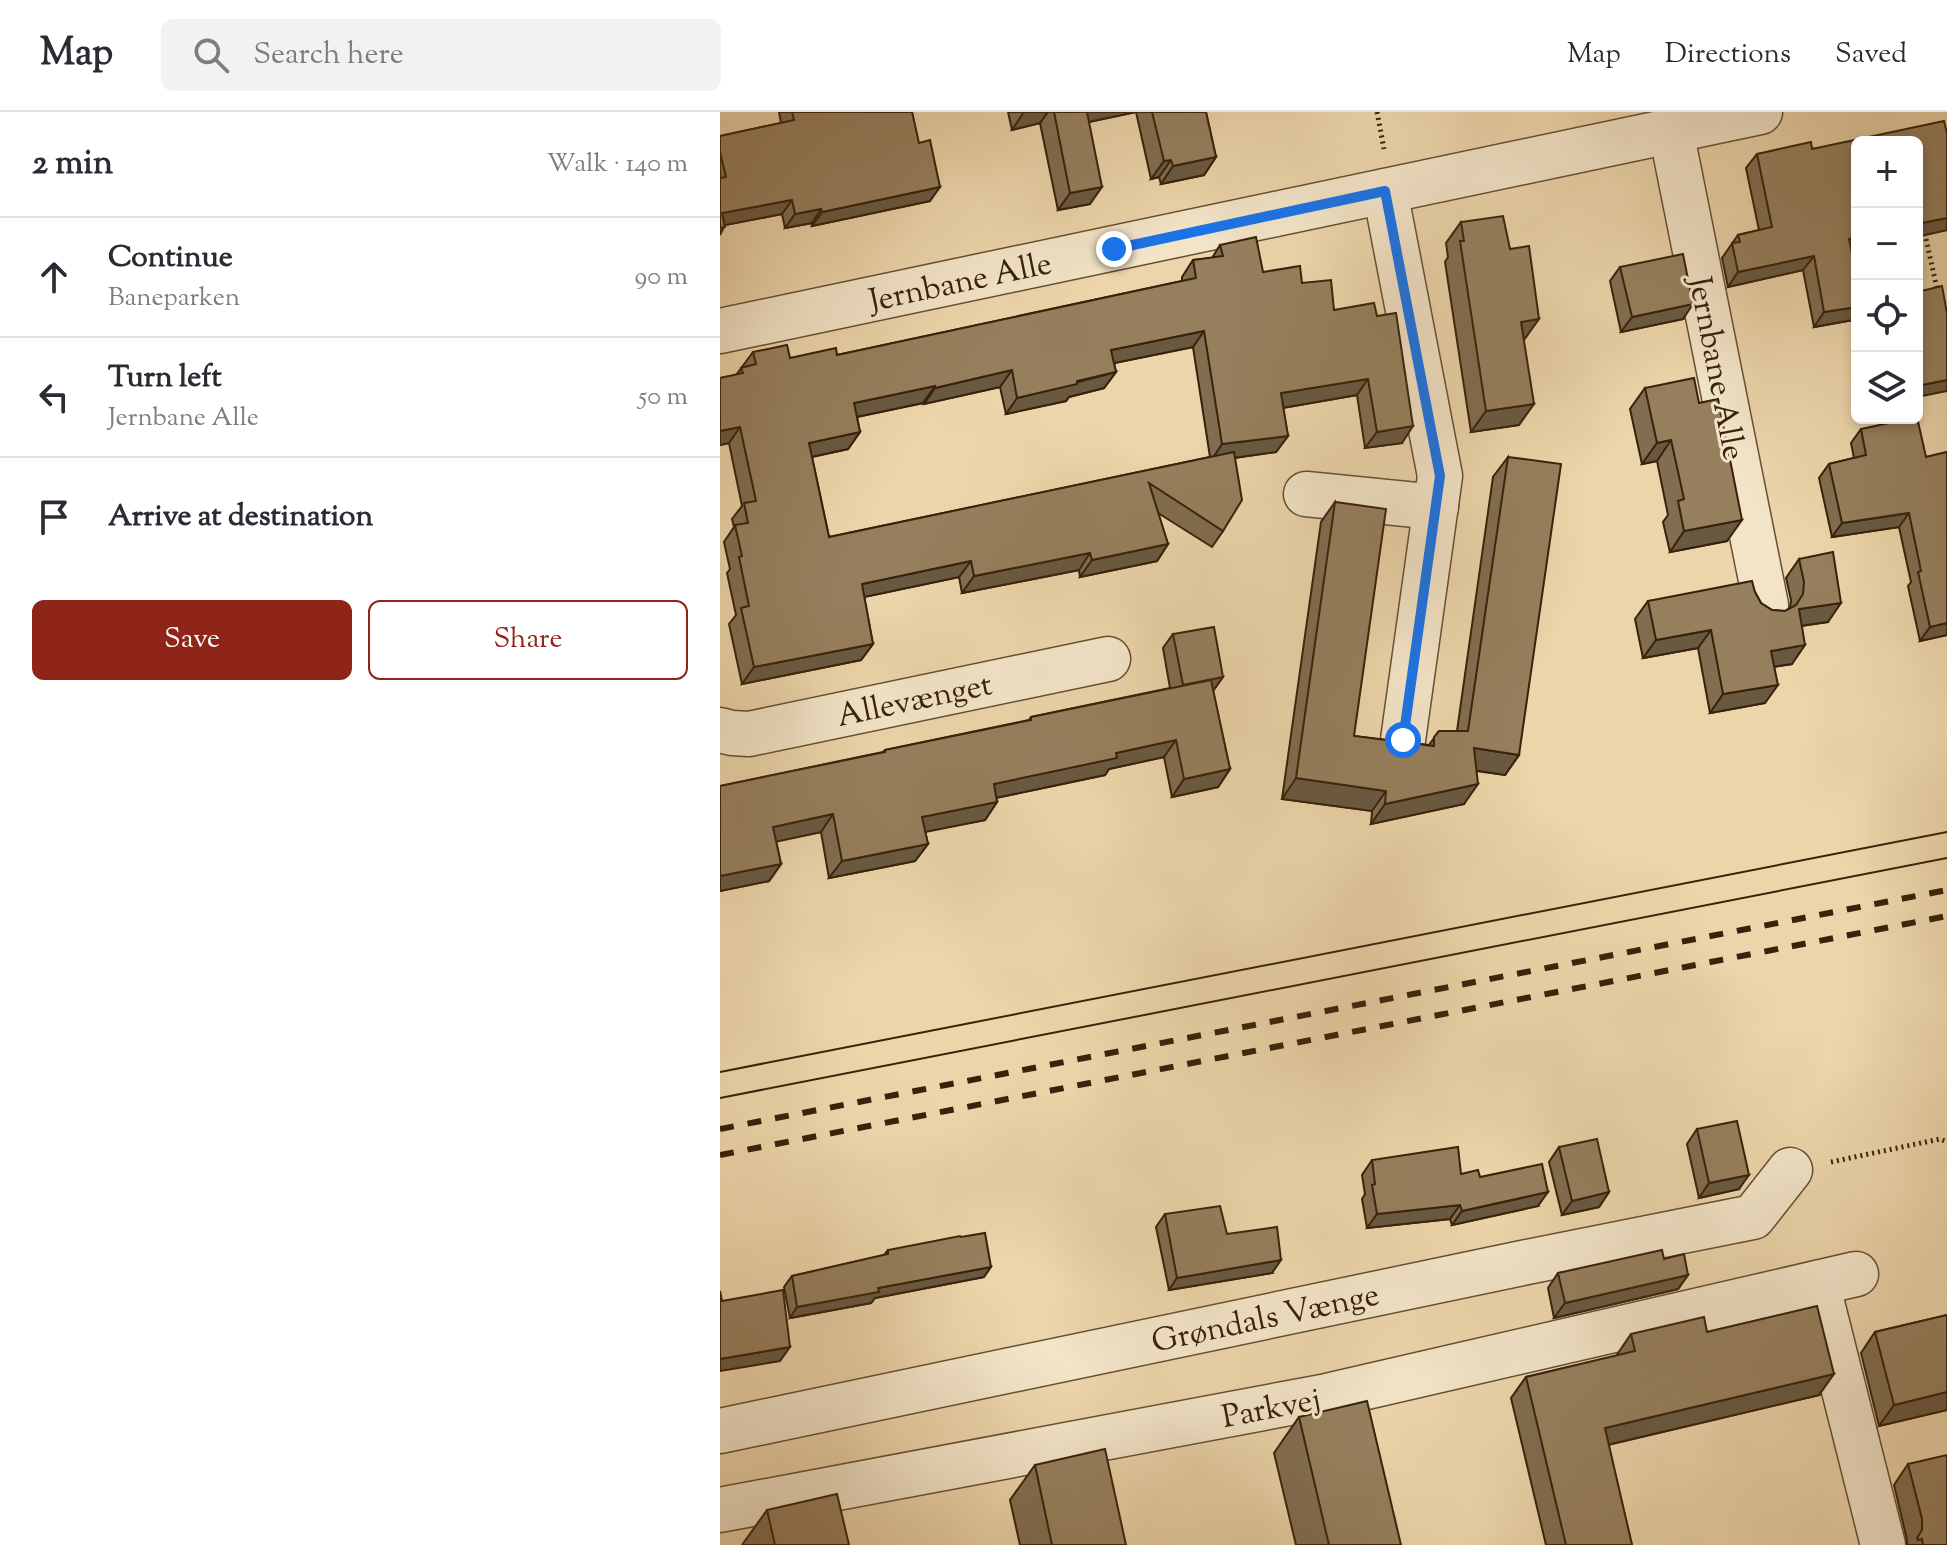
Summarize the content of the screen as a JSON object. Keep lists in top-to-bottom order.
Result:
{
  "streets": {
    "street": [
      "Jernbane Alle",
      "Allevænget",
      "Grøndals Vænge",
      "Parkvej"
    ]
  },
  "page": {
    "header": "Map",
    "search": "Search here",
    "nav": ["Map", "Directions", "Saved"],
    "heading": ["2 min", "Walk · 140 m"],
    "map_buttons": ["+", "−"],
    "list": [
      ["Continue", "Baneparken", "90 m"],
      ["Turn left", "Jernbane Alle", "50 m"],
      "Arrive at destination"
    ],
    "buttons": ["Save", "Share"]
  }
}
